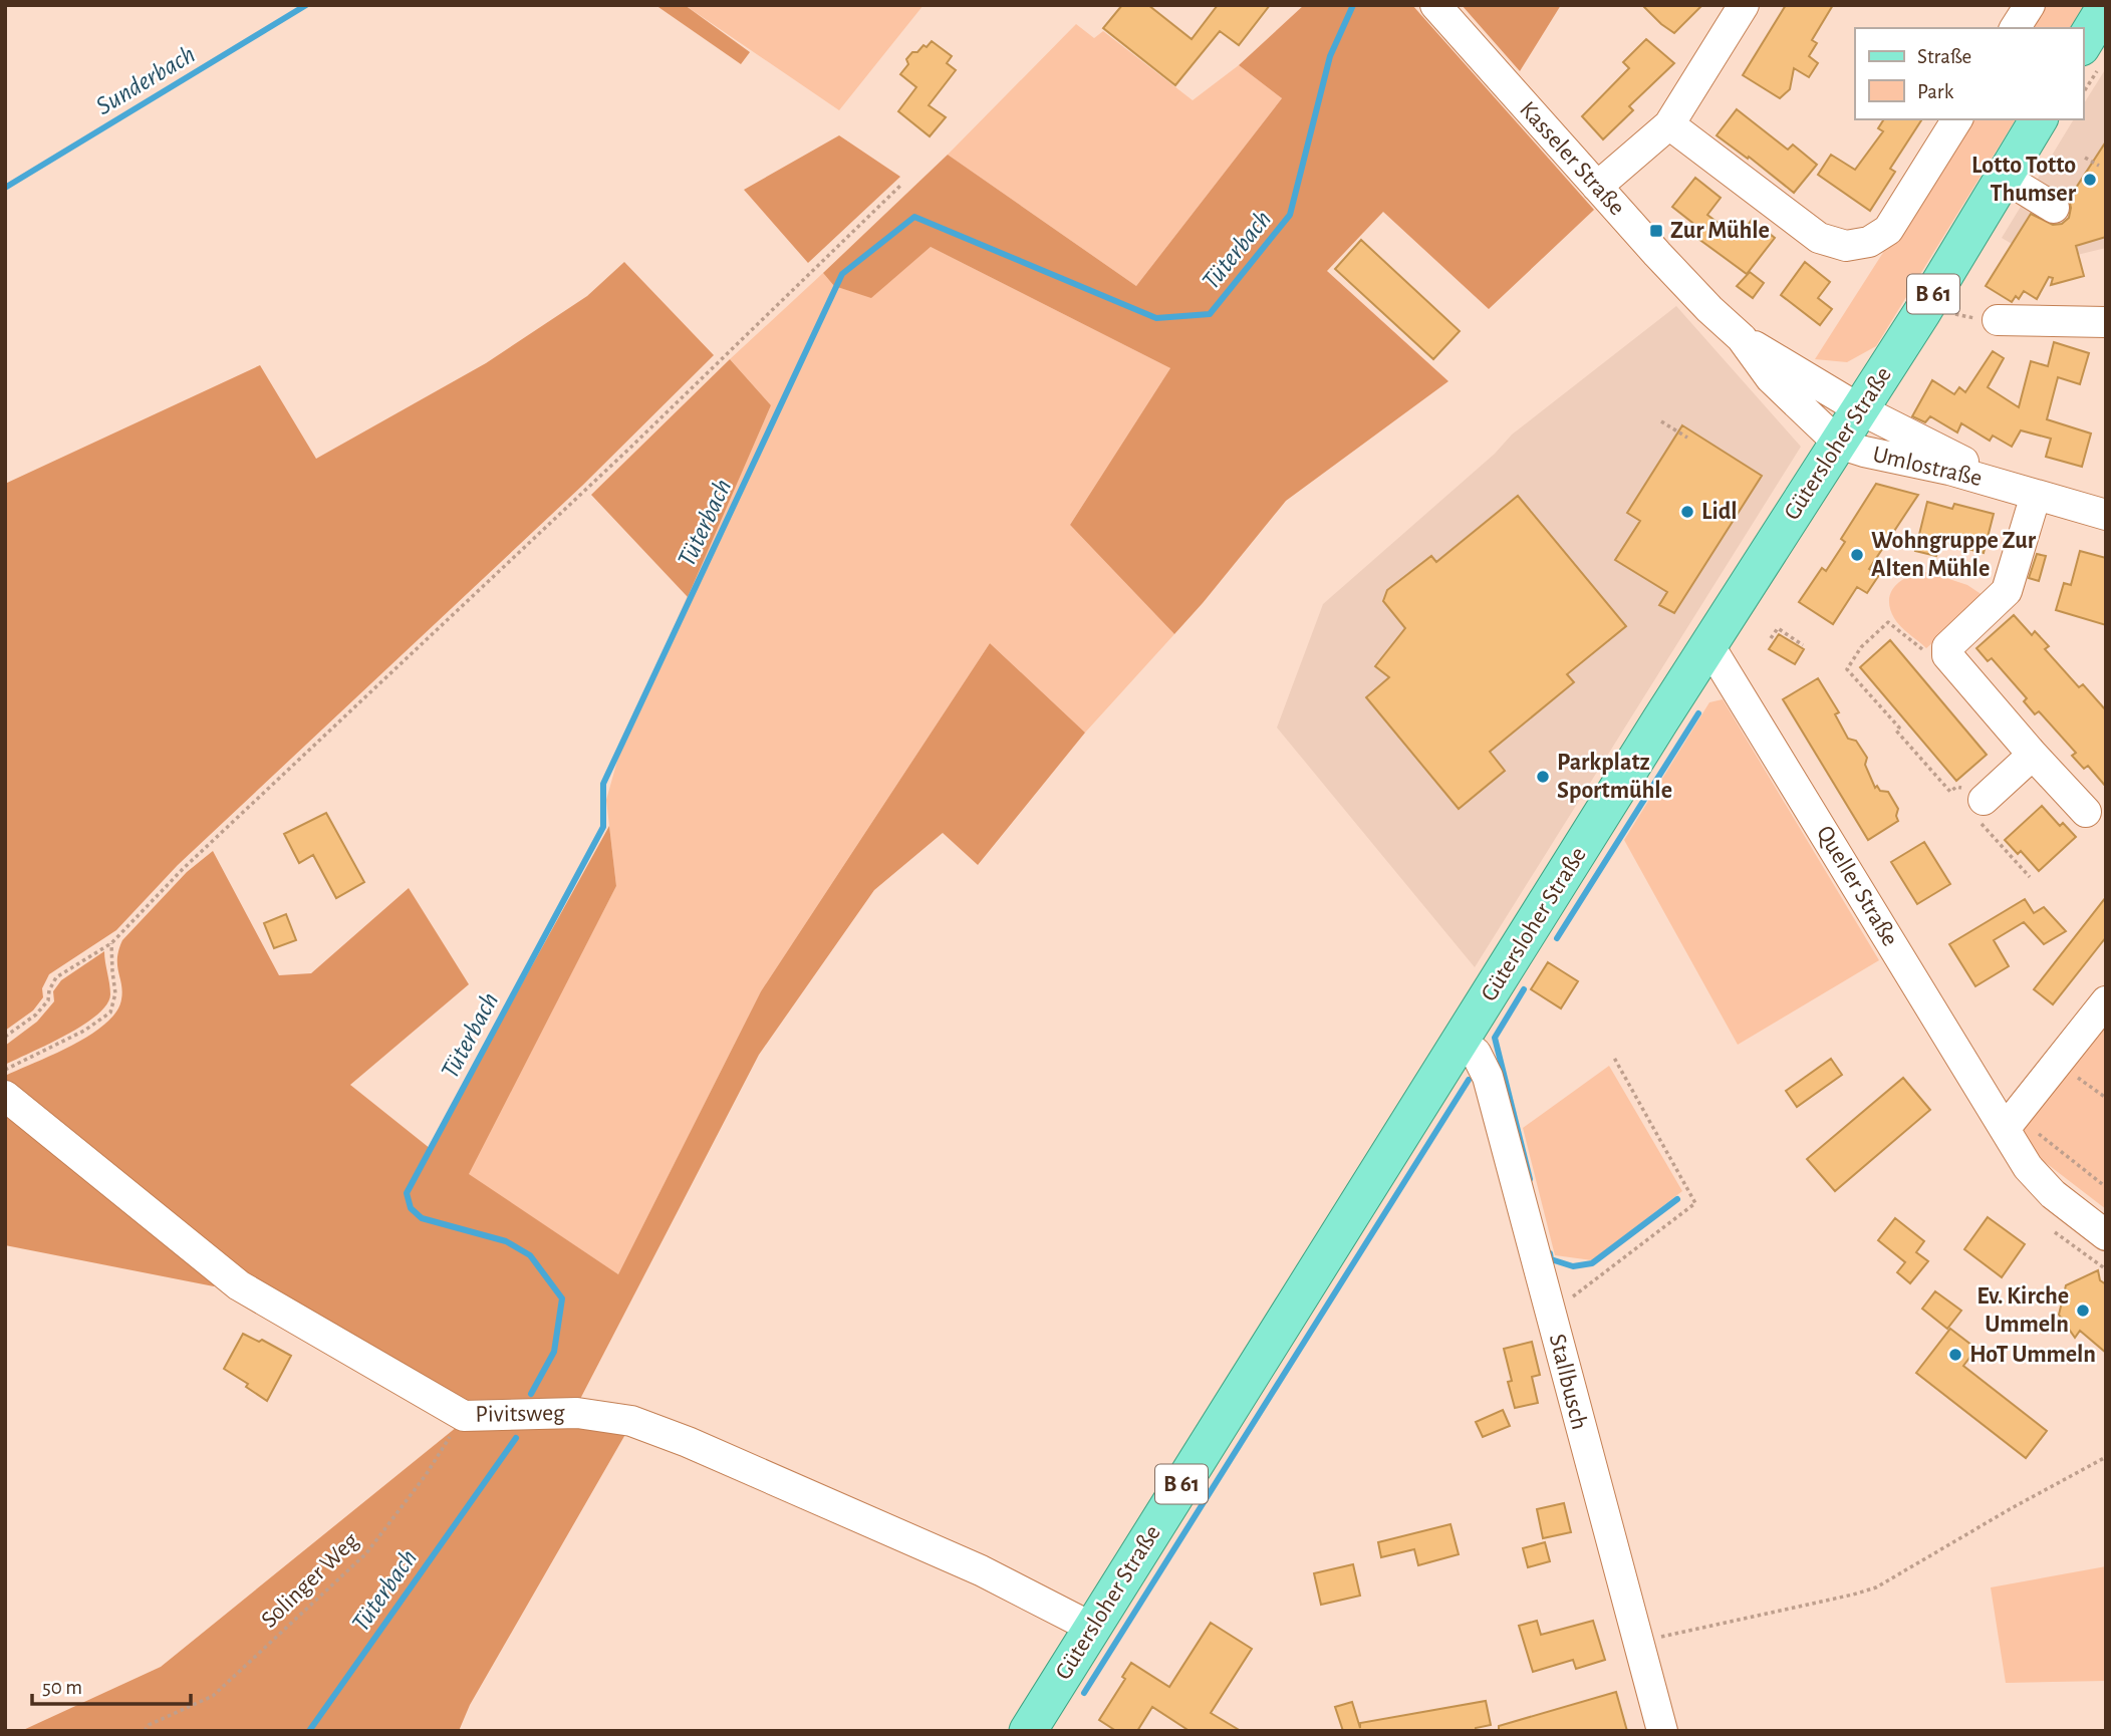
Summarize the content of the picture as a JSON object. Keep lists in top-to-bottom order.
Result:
{
  "streets": {
    "main road": ["B 61", "Gütersloher Straße"],
    "street": [
      "Kasseler Straße",
      "Umlostraße",
      "Queller Straße",
      "Stallbusch",
      "Pivitsweg"
    ],
    "path": ["Solinger Weg"]
  },
  "crossings": [
    ["Kasseler Straße", "Gütersloher Straße"],
    ["Kasseler Straße", "Umlostraße"],
    ["Gütersloher Straße", "Umlostraße"],
    ["Gütersloher Straße", "Queller Straße"],
    ["Gütersloher Straße", "Stallbusch"],
    ["Gütersloher Straße", "Pivitsweg"],
    ["Pivitsweg", "Solinger Weg"]
  ],
  "water": ["Sunderbach", "Tüterbach"],
  "places": {
    "other": [
      "Lotto Totto Thumser",
      "Lidl",
      "Wohngruppe Zur Alten Mühle",
      "Parkplatz Sportmühle",
      "Ev. Kirche Ummeln",
      "HoT Ummeln"
    ],
    "transit": ["Zur Mühle"]
  },
  "legend": ["Straße", "Park"],
  "scale_bar": "50 m"
}
